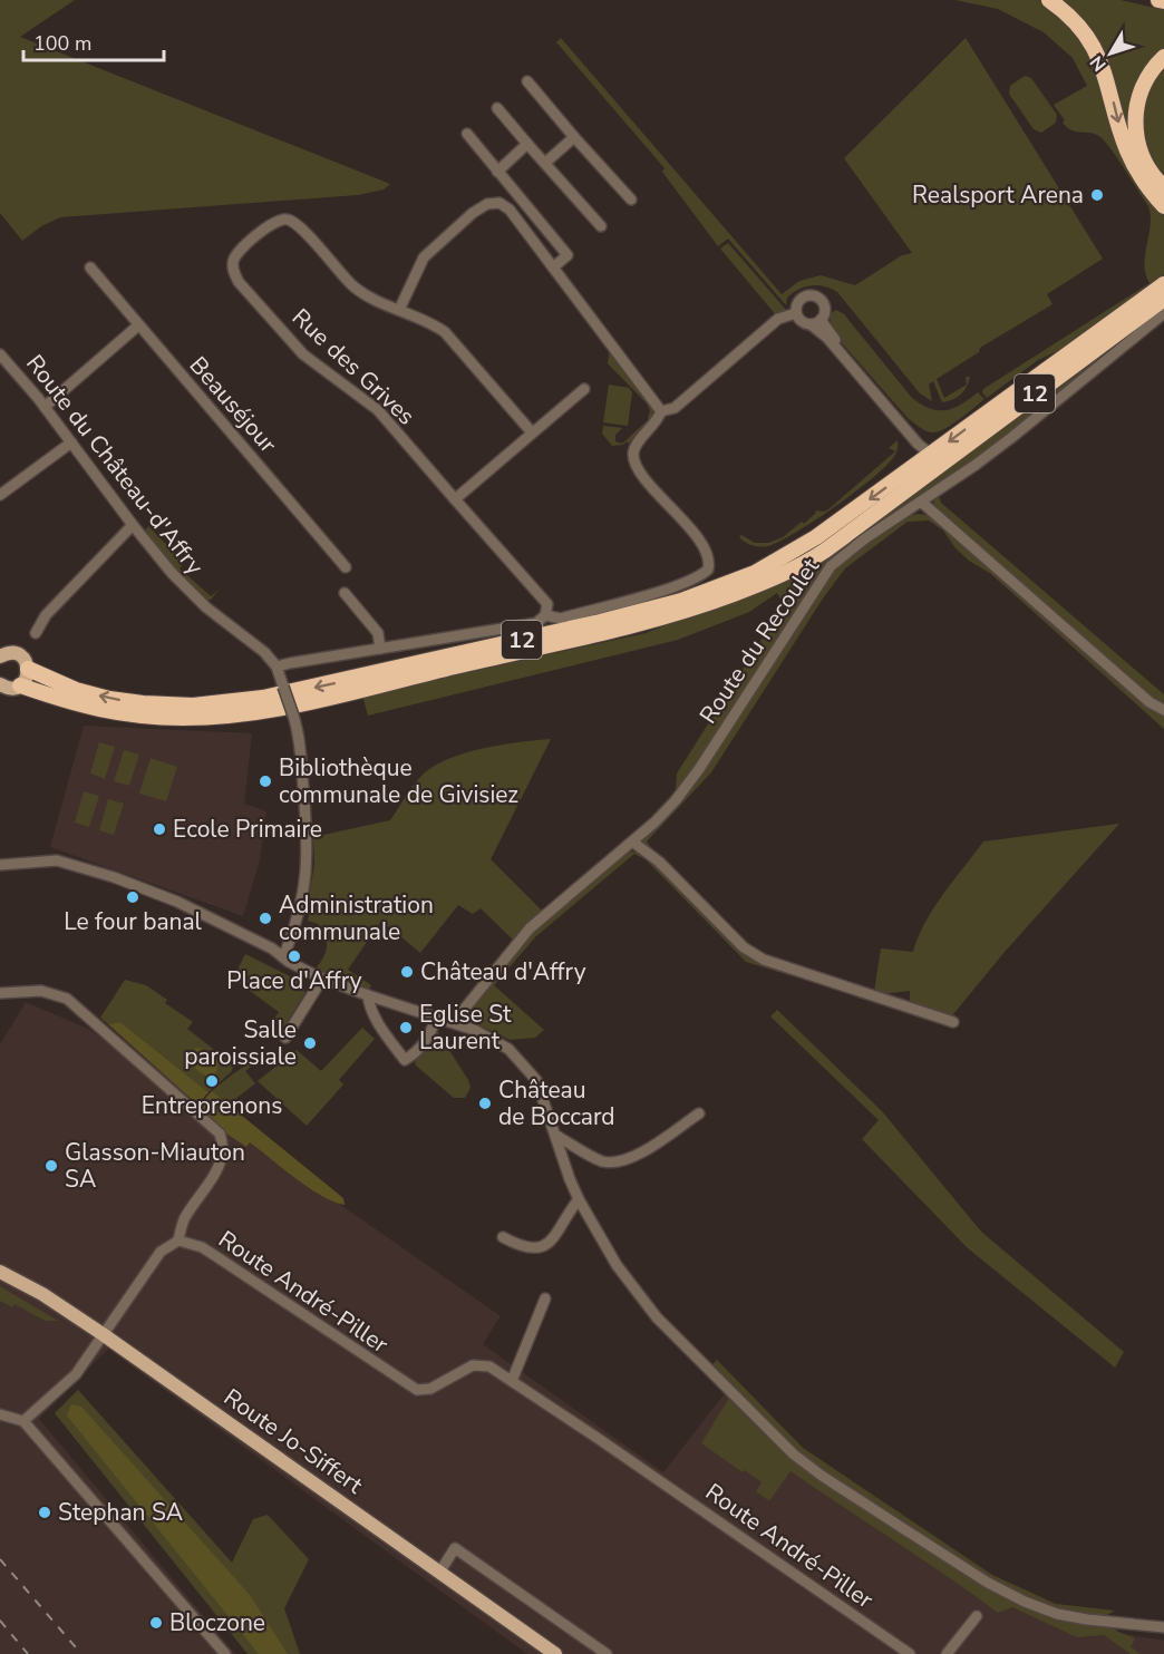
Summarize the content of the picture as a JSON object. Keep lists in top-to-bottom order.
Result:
{
  "streets": {
    "highway": ["12"],
    "main road": ["Route Jo-Siffert"],
    "street": [
      "Rue des Grives",
      "Beauséjour",
      "Route du Château-d'Affry",
      "Route du Recoulet",
      "Route André-Piller"
    ]
  },
  "places": [
    "Realsport Arena",
    "Bibliothèque communale de Givisiez",
    "Ecole Primaire",
    "Le four banal",
    "Administration communale",
    "Place d'Affry",
    "Château d'Affry",
    "Eglise St Laurent",
    "Salle paroissiale",
    "Entreprenons",
    "Château de Boccard",
    "Glasson-Miauton SA",
    "Stephan SA",
    "Bloczone"
  ],
  "scale_bar": "100 m",
  "north": "bottom left"
}
